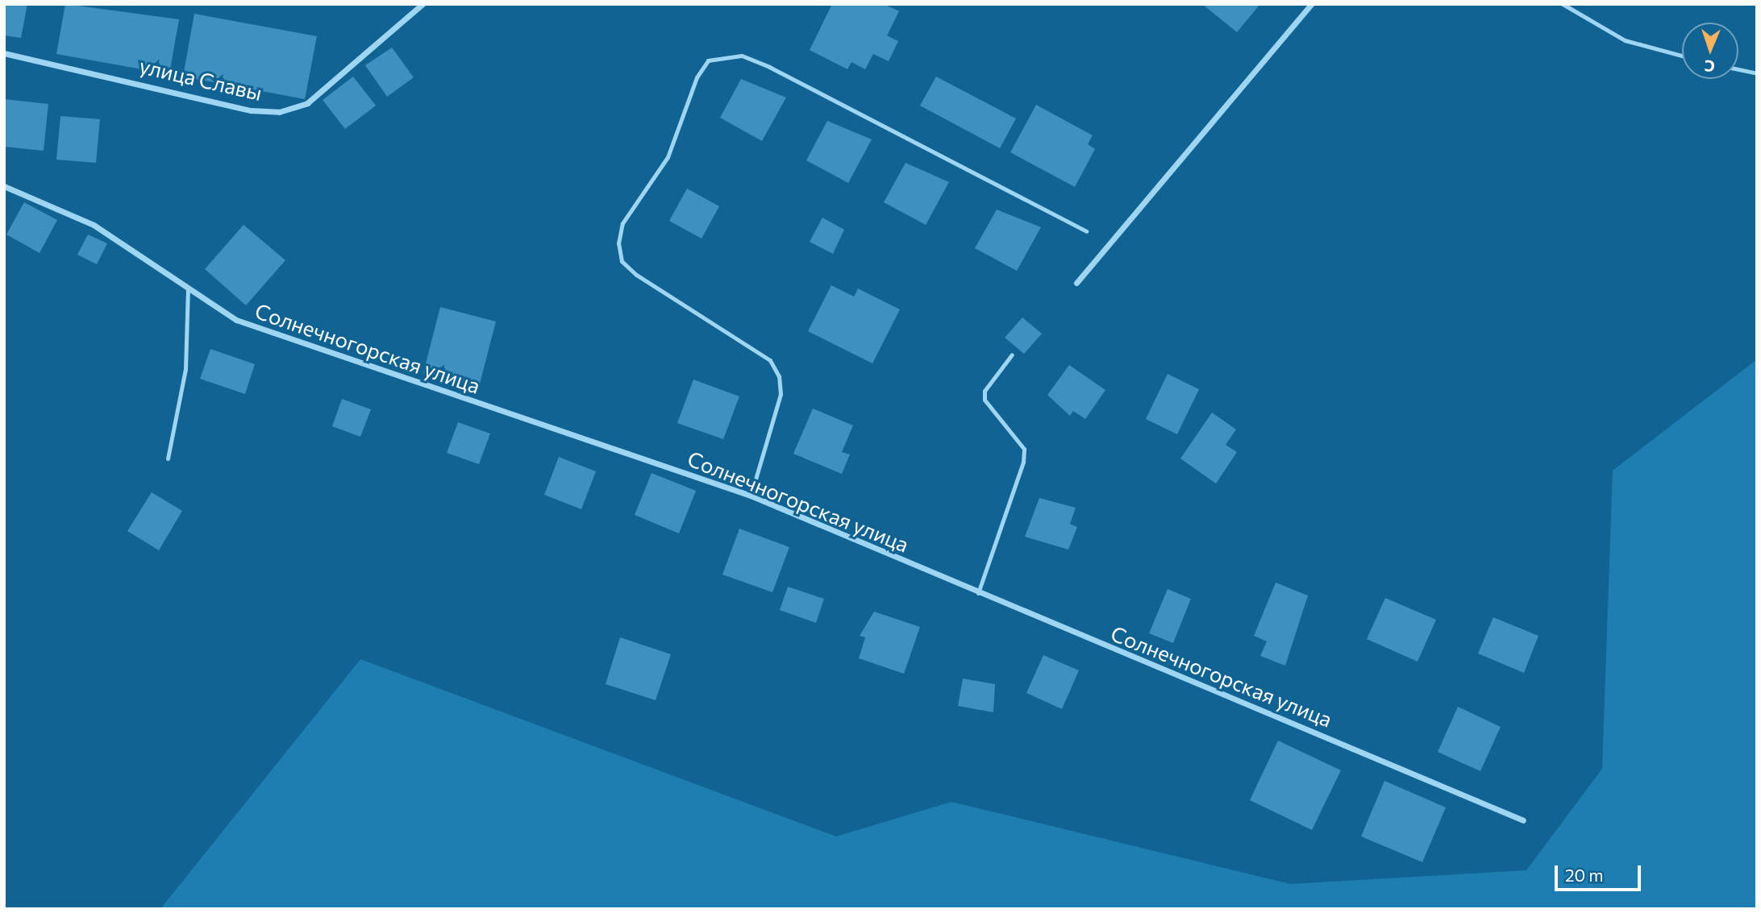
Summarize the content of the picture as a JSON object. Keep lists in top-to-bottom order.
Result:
{
  "streets": {
    "street": ["улица Славы", "Солнечногорская улица"]
  },
  "scale_bar": "20 m",
  "north": "bottom"
}
